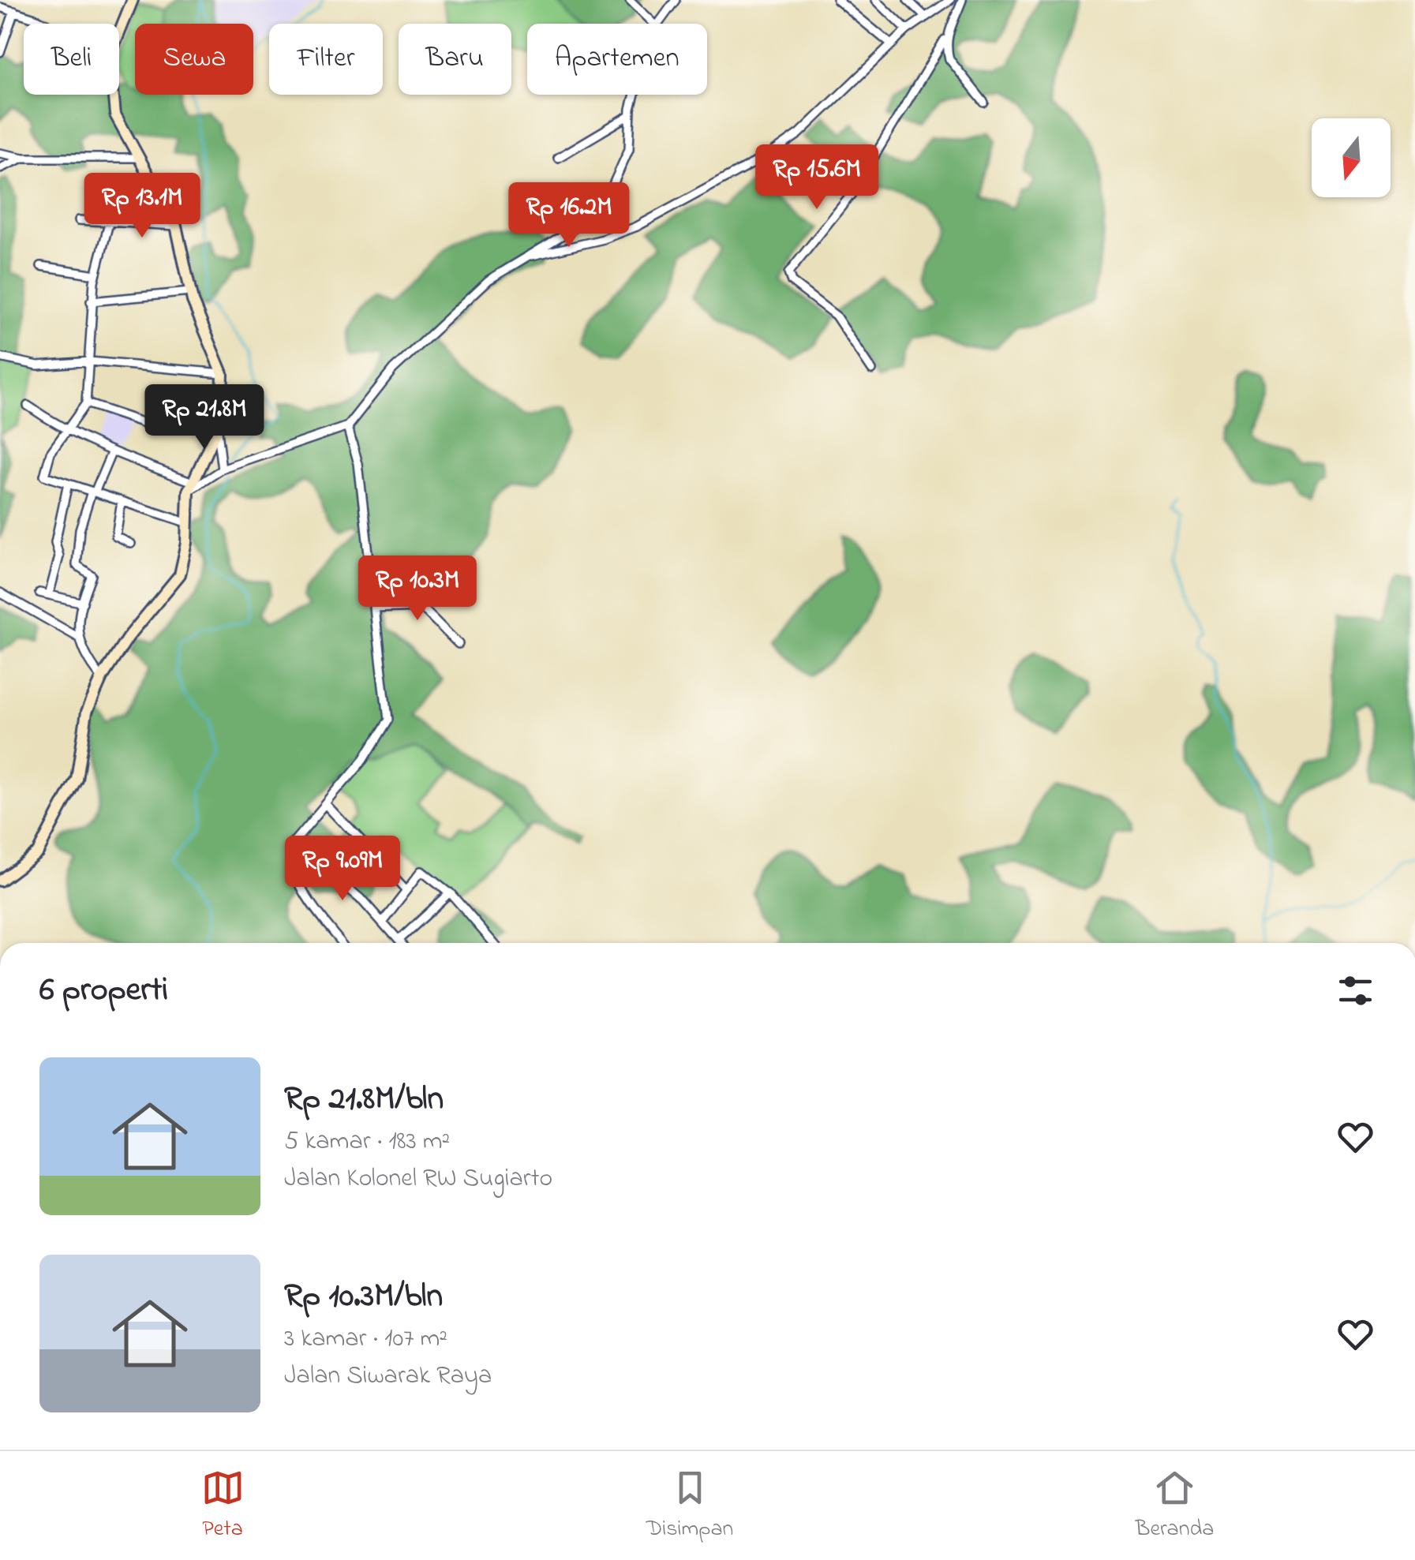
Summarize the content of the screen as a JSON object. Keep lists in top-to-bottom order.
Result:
{
  "north": "bottom",
  "page": {
    "chip": [
      "Beli",
      "Sewa",
      "Filter",
      "Baru",
      "Apartemen"
    ],
    "price": [
      "Rp 15.6M",
      "Rp 13.1M",
      "Rp 16.2M",
      "Rp 21.8M",
      "Rp 10.3M",
      "Rp 9.09M"
    ],
    "heading": "6 properti",
    "list": [
      {
        "name": "Rp 21.8M/bln",
        "note": "5 kamar · 183 m² · Jalan Kolonel RW Sugiarto"
      },
      {
        "name": "Rp 10.3M/bln",
        "note": "3 kamar · 107 m² · Jalan Siwarak Raya"
      }
    ],
    "tabs": ["Peta", "Disimpan", "Beranda"]
  }
}
